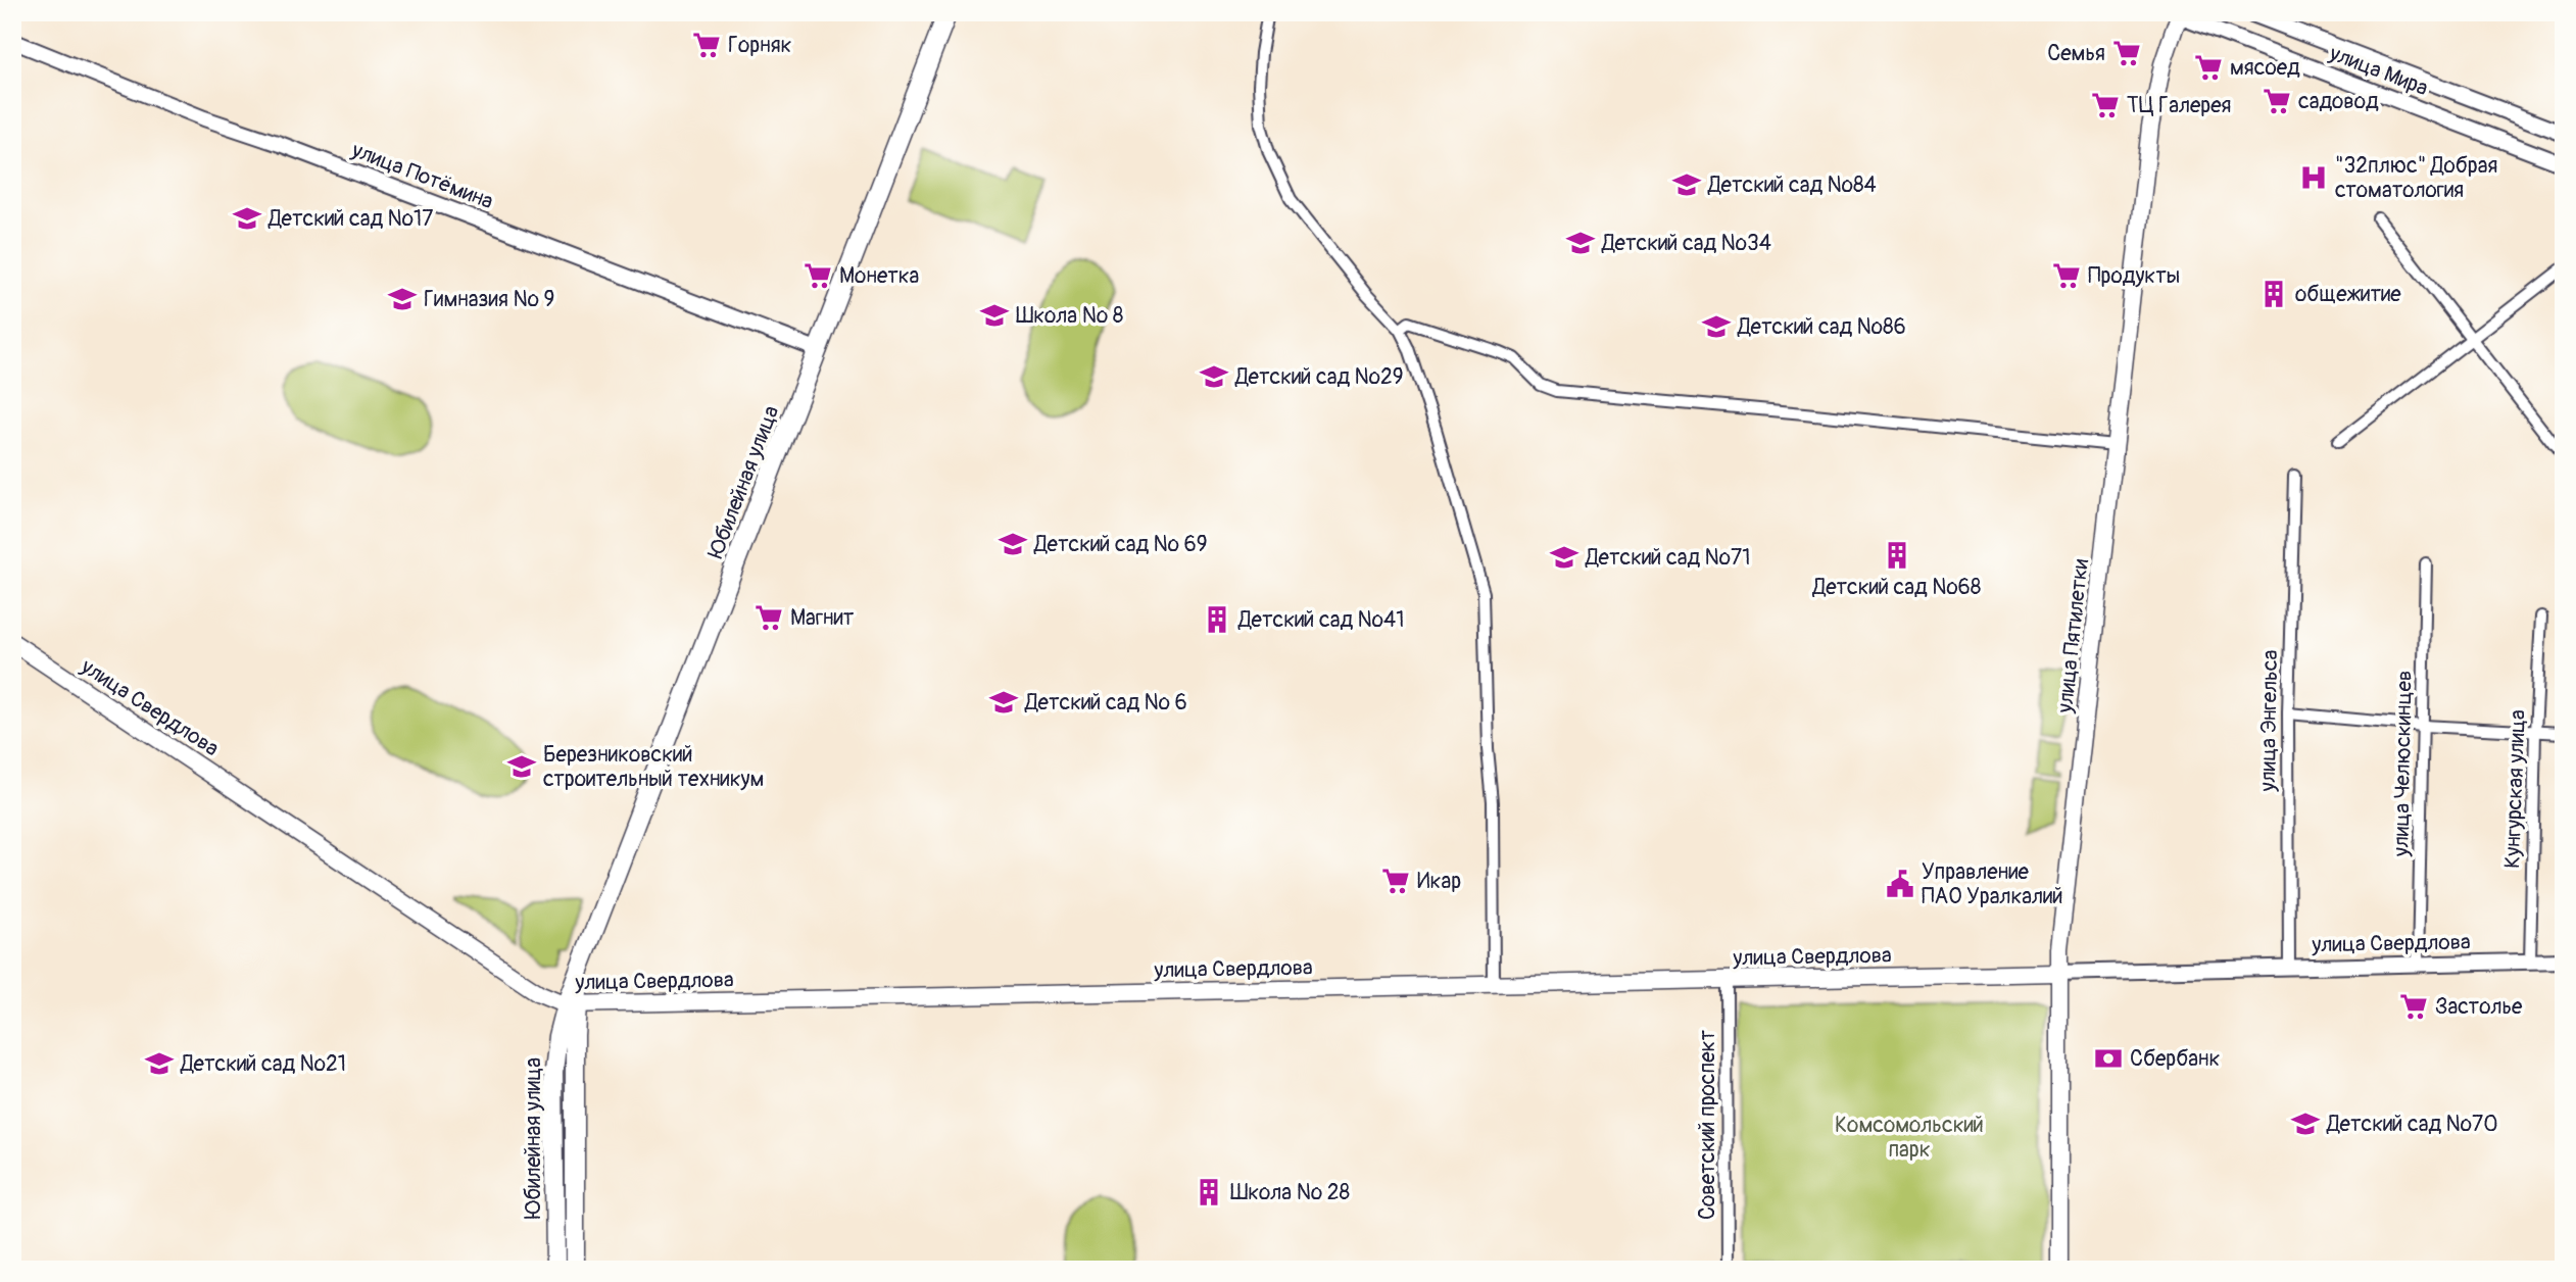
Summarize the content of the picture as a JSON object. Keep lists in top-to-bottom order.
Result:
{
  "streets": {
    "main road": ["Юбилейная улица", "улица Пятилетки", "улица Свердлова"],
    "street": [
      "улица Мира",
      "улица Потёмина",
      "улица Энгельса",
      "улица Челюскинцев",
      "Кунгурская улица",
      "Советский проспект"
    ]
  },
  "crossings": [
    ["улица Мира", "улица Пятилетки"],
    ["улица Потёмина", "Юбилейная улица"],
    ["Юбилейная улица", "улица Свердлова"],
    ["улица Пятилетки", "улица Свердлова"],
    ["улица Свердлова", "улица Энгельса"],
    ["улица Свердлова", "улица Челюскинцев"],
    ["улица Свердлова", "Кунгурская улица"],
    ["улица Свердлова", "Советский проспект"]
  ],
  "parks": ["Комсомольский парк"],
  "places": {
    "supermarket": [
      "Горняк",
      "Семья",
      "мясоед",
      "садовод",
      "ТЦ Галерея",
      "Монетка",
      "Продукты",
      "Магнит",
      "Икар",
      "Застолье"
    ],
    "hospital": ["\"32плюс\" Добрая стоматология"],
    "school or university": [
      "Детский сад №84",
      "Детский сад №17",
      "Детский сад №34",
      "Гимназия № 9",
      "Школа № 8",
      "Детский сад №86",
      "Детский сад №29",
      "Детский сад № 69",
      "Детский сад №71",
      "Детский сад № 6",
      "Березниковский строительный техникум",
      "Детский сад №21",
      "Детский сад №70"
    ],
    "building": [
      "общежитие",
      "Детский сад №68",
      "Детский сад №41",
      "Школа № 28"
    ],
    "public building": ["Управление ПАО Уралкалий"],
    "bank": ["Сбербанк"]
  }
}
